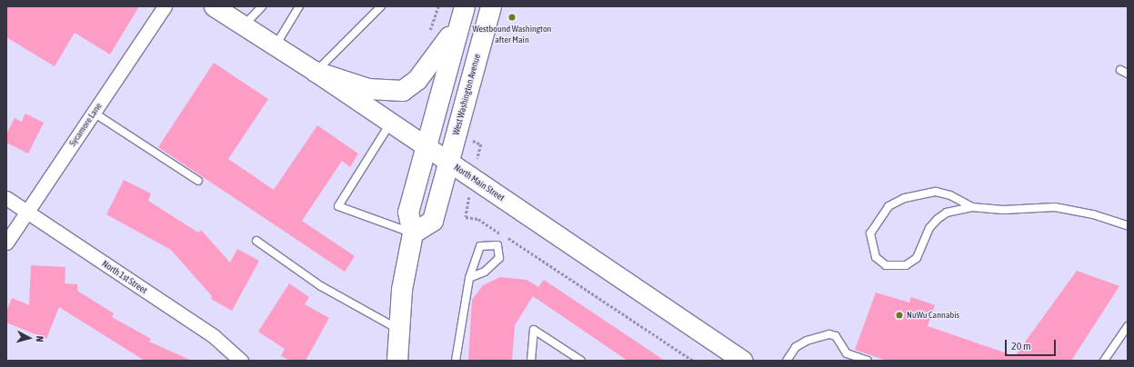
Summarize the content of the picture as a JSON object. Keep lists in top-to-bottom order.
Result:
{
  "streets": {
    "main road": ["West Washington Avenue", "North Main Street"],
    "street": ["Sycamore Lane", "North 1st Street"]
  },
  "crossings": [
    ["West Washington Avenue", "North Main Street"],
    ["Sycamore Lane", "North 1st Street"]
  ],
  "places": ["Westbound Washington after Main", "NuWu Cannabis"],
  "scale_bar": "20 m",
  "north": "right"
}
